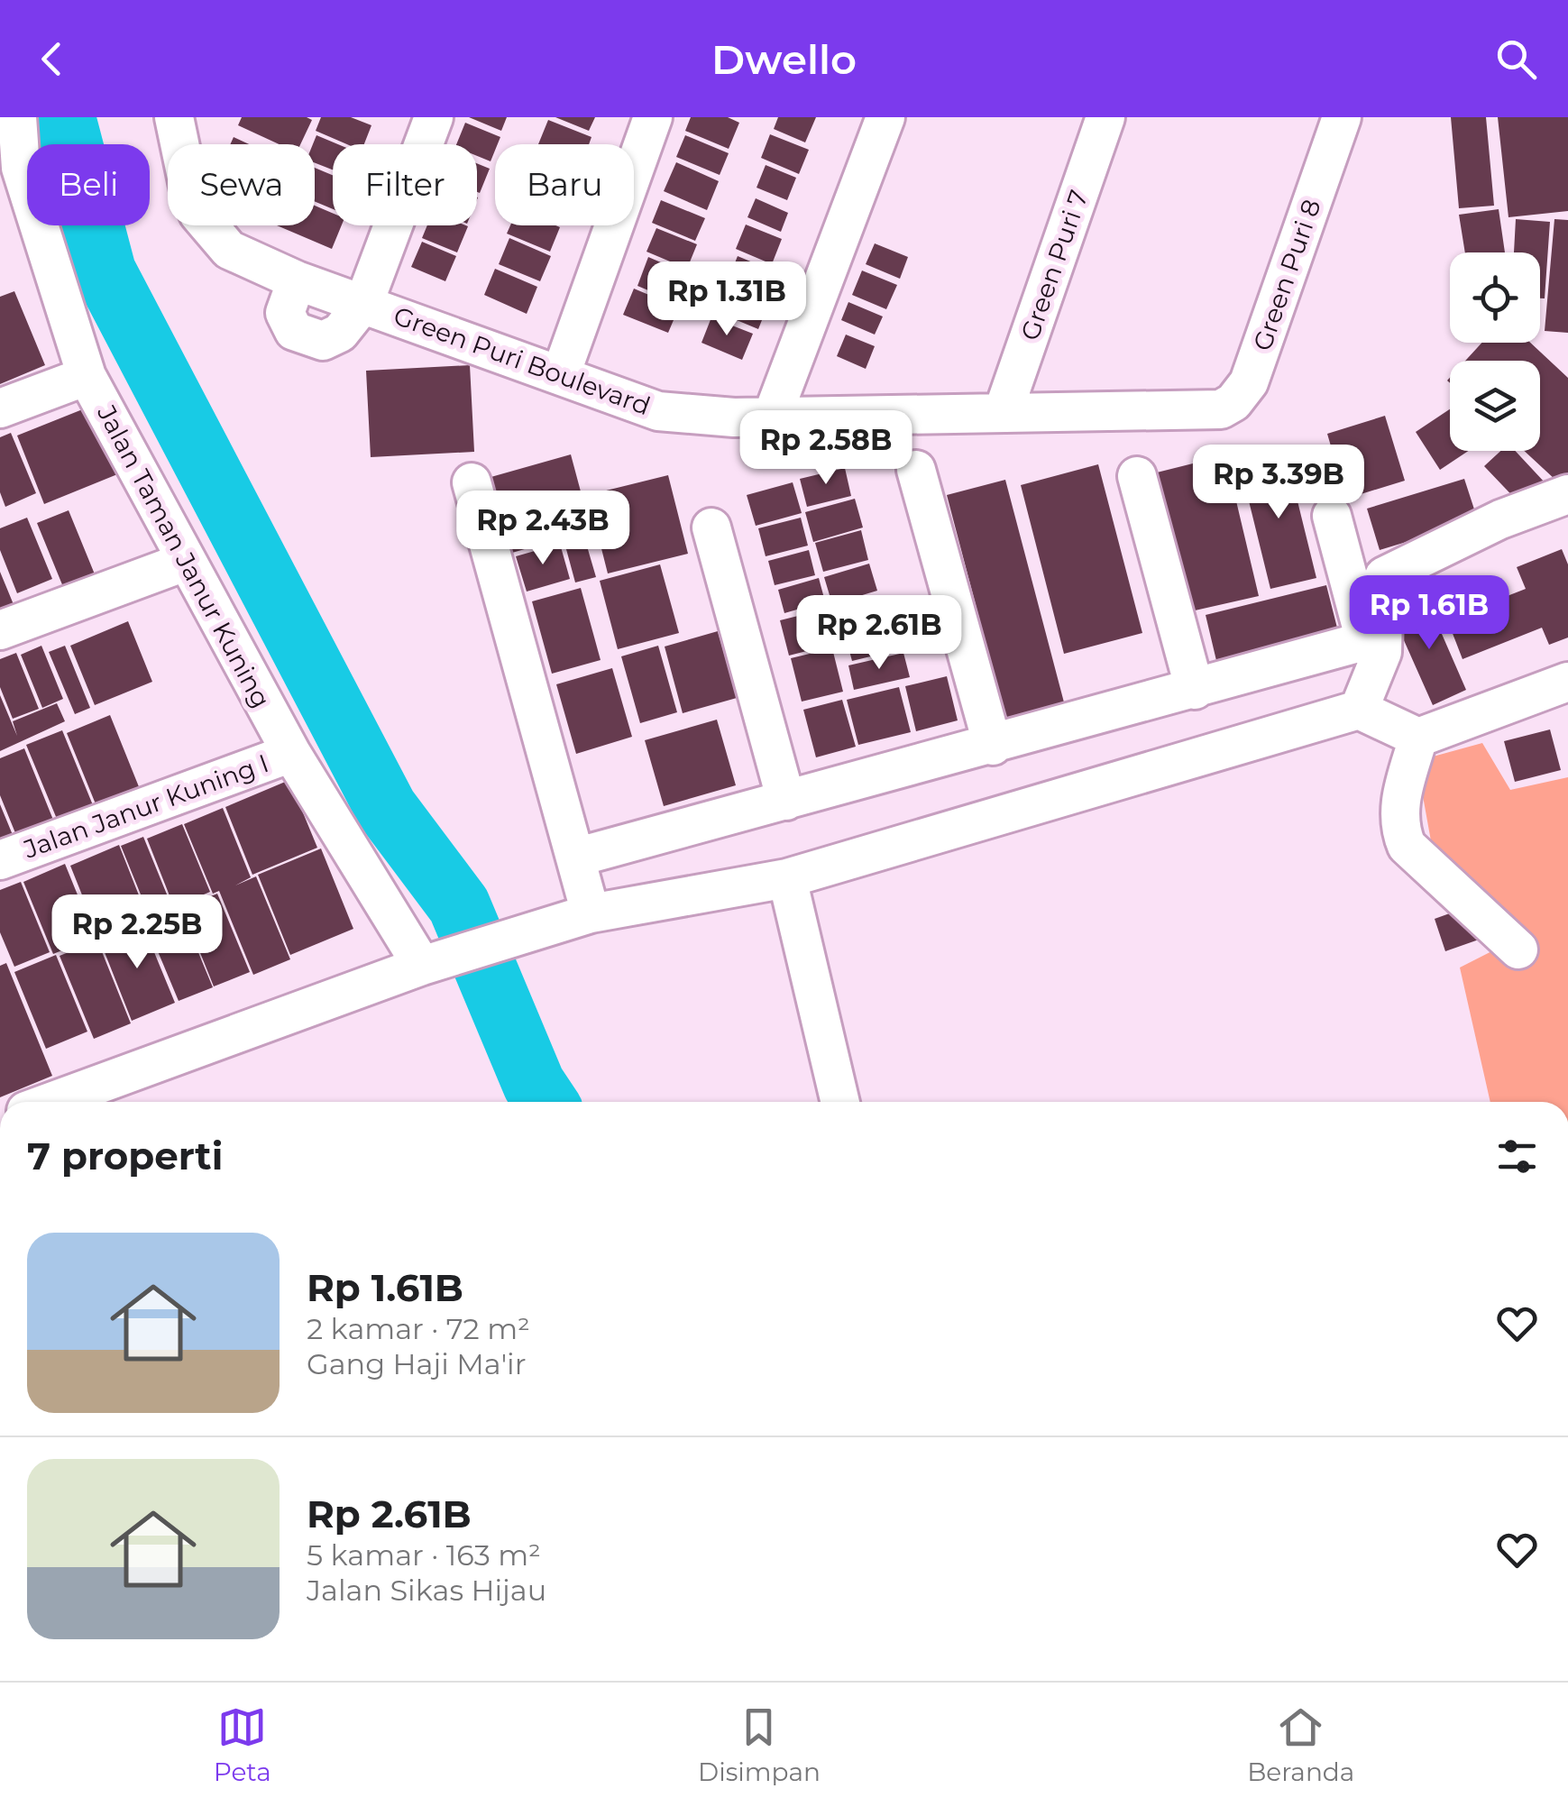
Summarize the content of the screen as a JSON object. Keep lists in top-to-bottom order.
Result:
{
  "streets": {
    "street": [
      "Green Puri 7",
      "Green Puri 8",
      "Green Puri Boulevard",
      "Jalan Taman Janur Kuning",
      "Jalan Janur Kuning I"
    ]
  },
  "crossings": [
    ["Green Puri 7", "Green Puri Boulevard"],
    ["Green Puri 8", "Green Puri Boulevard"],
    ["Jalan Taman Janur Kuning", "Jalan Janur Kuning I"]
  ],
  "page": {
    "header": "Dwello",
    "chip": [
      "Beli",
      "Sewa",
      "Filter",
      "Baru"
    ],
    "price": [
      "Rp 1.31B",
      "Rp 2.58B",
      "Rp 3.39B",
      "Rp 2.43B",
      "Rp 1.61B",
      "Rp 2.61B",
      "Rp 2.25B"
    ],
    "heading": "7 properti",
    "list": [
      {
        "name": "Rp 1.61B",
        "note": "2 kamar · 72 m² · Gang Haji Ma'ir"
      },
      {
        "name": "Rp 2.61B",
        "note": "5 kamar · 163 m² · Jalan Sikas Hijau"
      }
    ],
    "tabs": ["Peta", "Disimpan", "Beranda"]
  }
}
